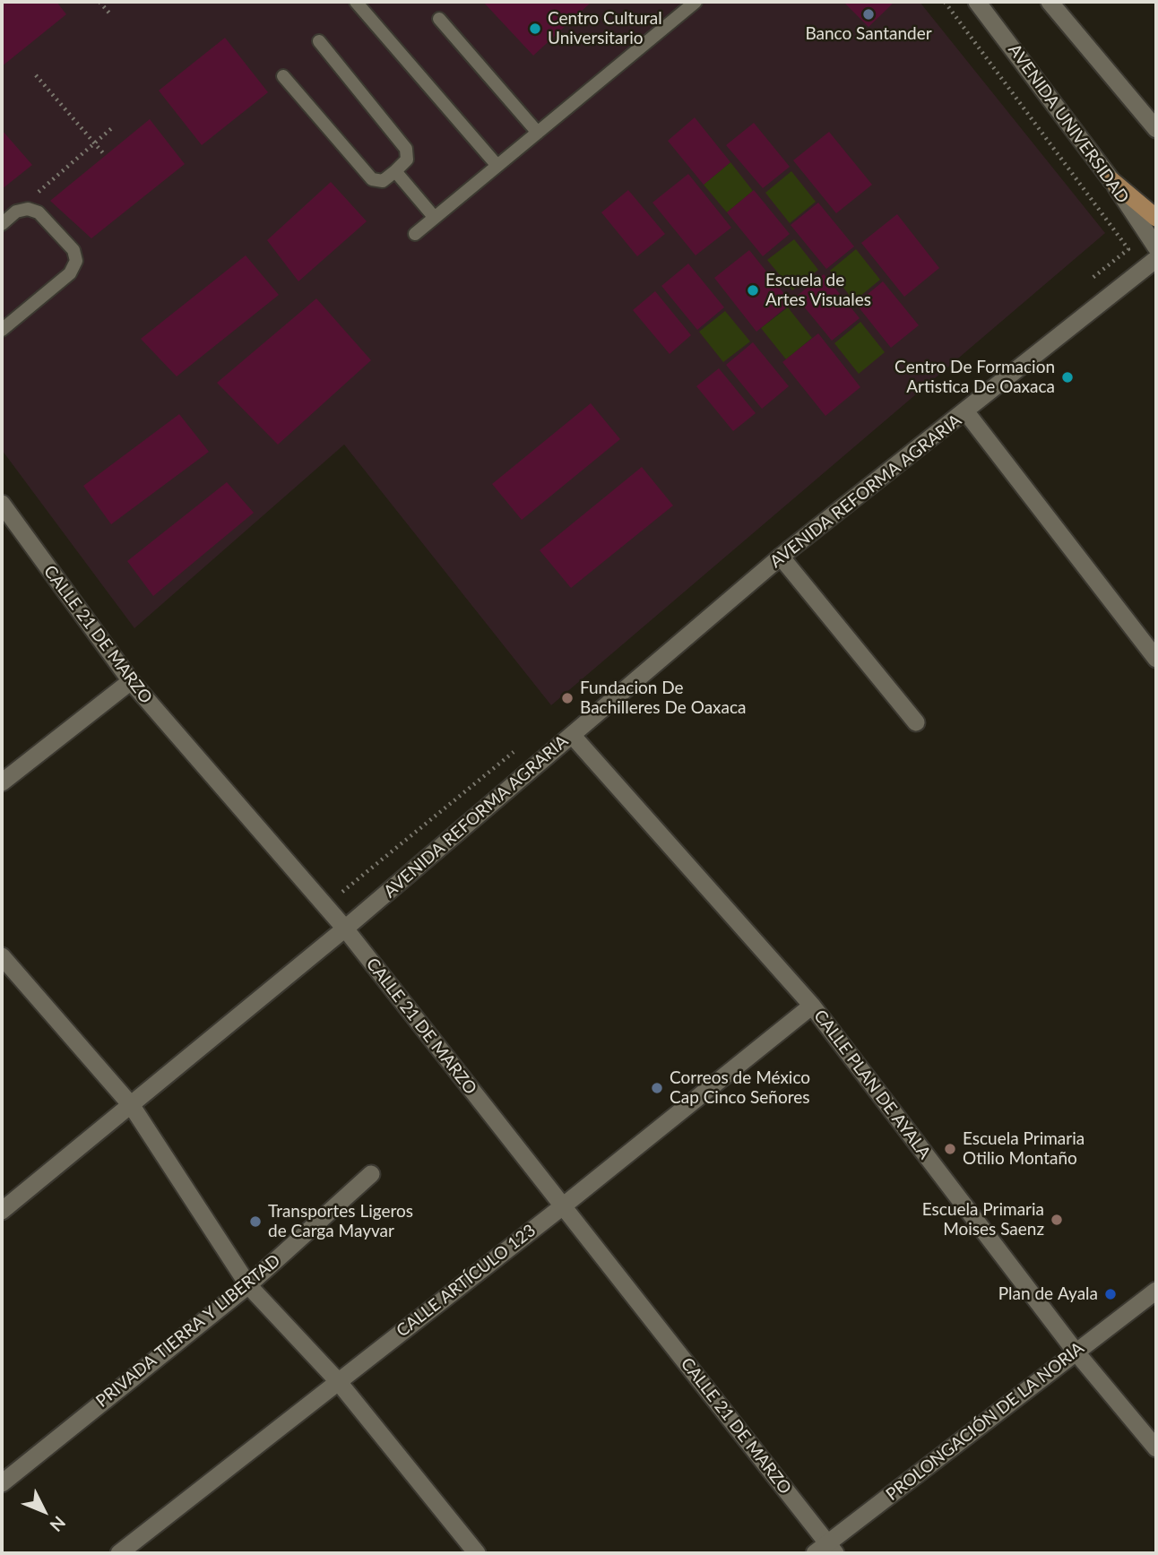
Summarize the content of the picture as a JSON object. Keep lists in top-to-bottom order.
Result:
{
  "streets": {
    "street": [
      "AVENIDA UNIVERSIDAD",
      "AVENIDA REFORMA AGRARIA",
      "CALLE 21 DE MARZO",
      "CALLE PLAN DE AYALA",
      "CALLE ARTÍCULO 123",
      "PRIVADA TIERRA Y LIBERTAD",
      "PROLONGACIÓN DE LA NORIA"
    ]
  },
  "crossings": [
    ["AVENIDA REFORMA AGRARIA", "CALLE 21 DE MARZO"],
    ["AVENIDA REFORMA AGRARIA", "CALLE PLAN DE AYALA"],
    ["CALLE 21 DE MARZO", "CALLE ARTÍCULO 123"],
    ["CALLE 21 DE MARZO", "PROLONGACIÓN DE LA NORIA"],
    ["CALLE PLAN DE AYALA", "CALLE ARTÍCULO 123"],
    ["CALLE PLAN DE AYALA", "PROLONGACIÓN DE LA NORIA"]
  ],
  "places": [
    "Banco Santander",
    "Centro Cultural Universitario",
    "Escuela de Artes Visuales",
    "Centro De Formacion Artistica De Oaxaca",
    "Fundacion De Bachilleres De Oaxaca",
    "Correos de México Cap Cinco Señores",
    "Escuela Primaria Otilio Montaño",
    "Escuela Primaria Moises Saenz",
    "Transportes Ligeros de Carga Mayvar",
    "Plan de Ayala"
  ],
  "north": "bottom right"
}
